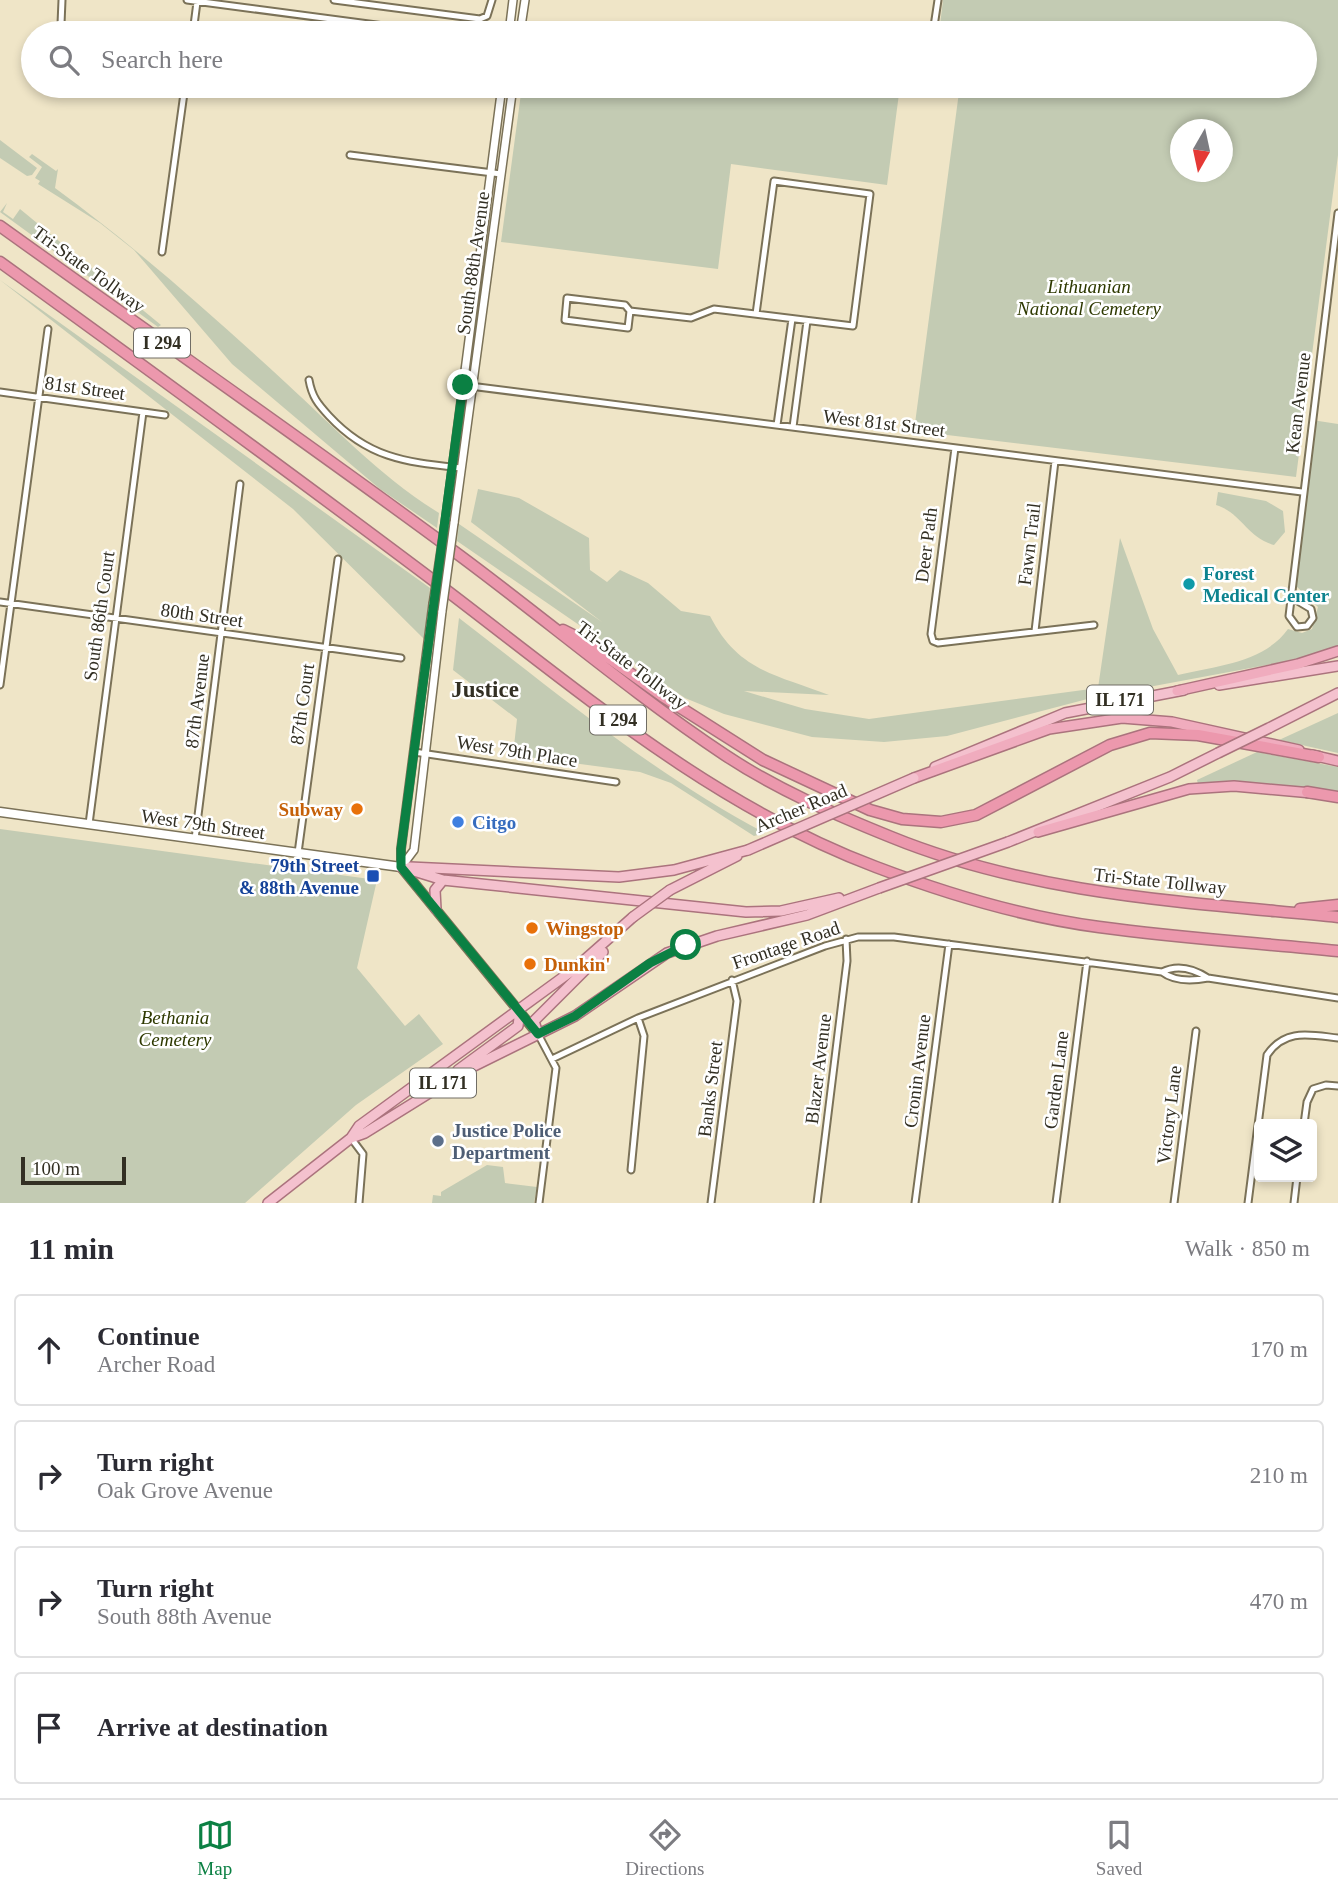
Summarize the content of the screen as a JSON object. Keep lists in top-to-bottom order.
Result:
{
  "streets": {
    "highway": ["Tri-State Tollway", "I 294"],
    "main road": ["IL 171", "Archer Road", "West 79th Street"],
    "street": [
      "South 88th Avenue",
      "81st Street",
      "Kean Avenue",
      "West 81st Street",
      "Fawn Trail",
      "Deer Path",
      "80th Street",
      "South 86th Court",
      "87th Avenue",
      "87th Court",
      "West 79th Place",
      "Frontage Road",
      "Blazer Avenue",
      "Cronin Avenue",
      "Garden Lane",
      "Banks Street",
      "Victory Lane"
    ]
  },
  "crossings": [
    ["South 88th Avenue", "West 81st Street"],
    ["South 88th Avenue", "West 79th Place"],
    ["South 88th Avenue", "West 79th Street"],
    ["81st Street", "South 86th Court"],
    ["Kean Avenue", "West 81st Street"],
    ["West 81st Street", "Fawn Trail"],
    ["West 81st Street", "Deer Path"],
    ["Fawn Trail", "Deer Path"],
    ["80th Street", "South 86th Court"],
    ["80th Street", "87th Avenue"],
    ["80th Street", "87th Court"],
    ["South 86th Court", "West 79th Street"],
    ["87th Avenue", "West 79th Street"],
    ["87th Court", "West 79th Street"],
    ["Frontage Road", "Blazer Avenue"],
    ["Frontage Road", "Cronin Avenue"],
    ["Frontage Road", "Garden Lane"],
    ["Frontage Road", "Banks Street"]
  ],
  "districts": ["Justice"],
  "parks": ["Lithuanian National Cemetery", "Bethania Cemetery"],
  "places": {
    "other": [
      "Forest Medical Center",
      "Subway",
      "Citgo",
      "Wingstop",
      "Dunkin'",
      "Justice Police Department"
    ],
    "transit": ["79th Street & 88th Avenue"]
  },
  "scale_bar": "100 m",
  "north": "bottom",
  "page": {
    "search": "Search here",
    "scale": "100 m",
    "heading": ["11 min", "Walk · 850 m"],
    "list": [
      ["Continue", "Archer Road", "170 m"],
      ["Turn right", "Oak Grove Avenue", "210 m"],
      ["Turn right", "South 88th Avenue", "470 m"],
      "Arrive at destination"
    ],
    "nav": ["Map", "Directions", "Saved"]
  }
}
